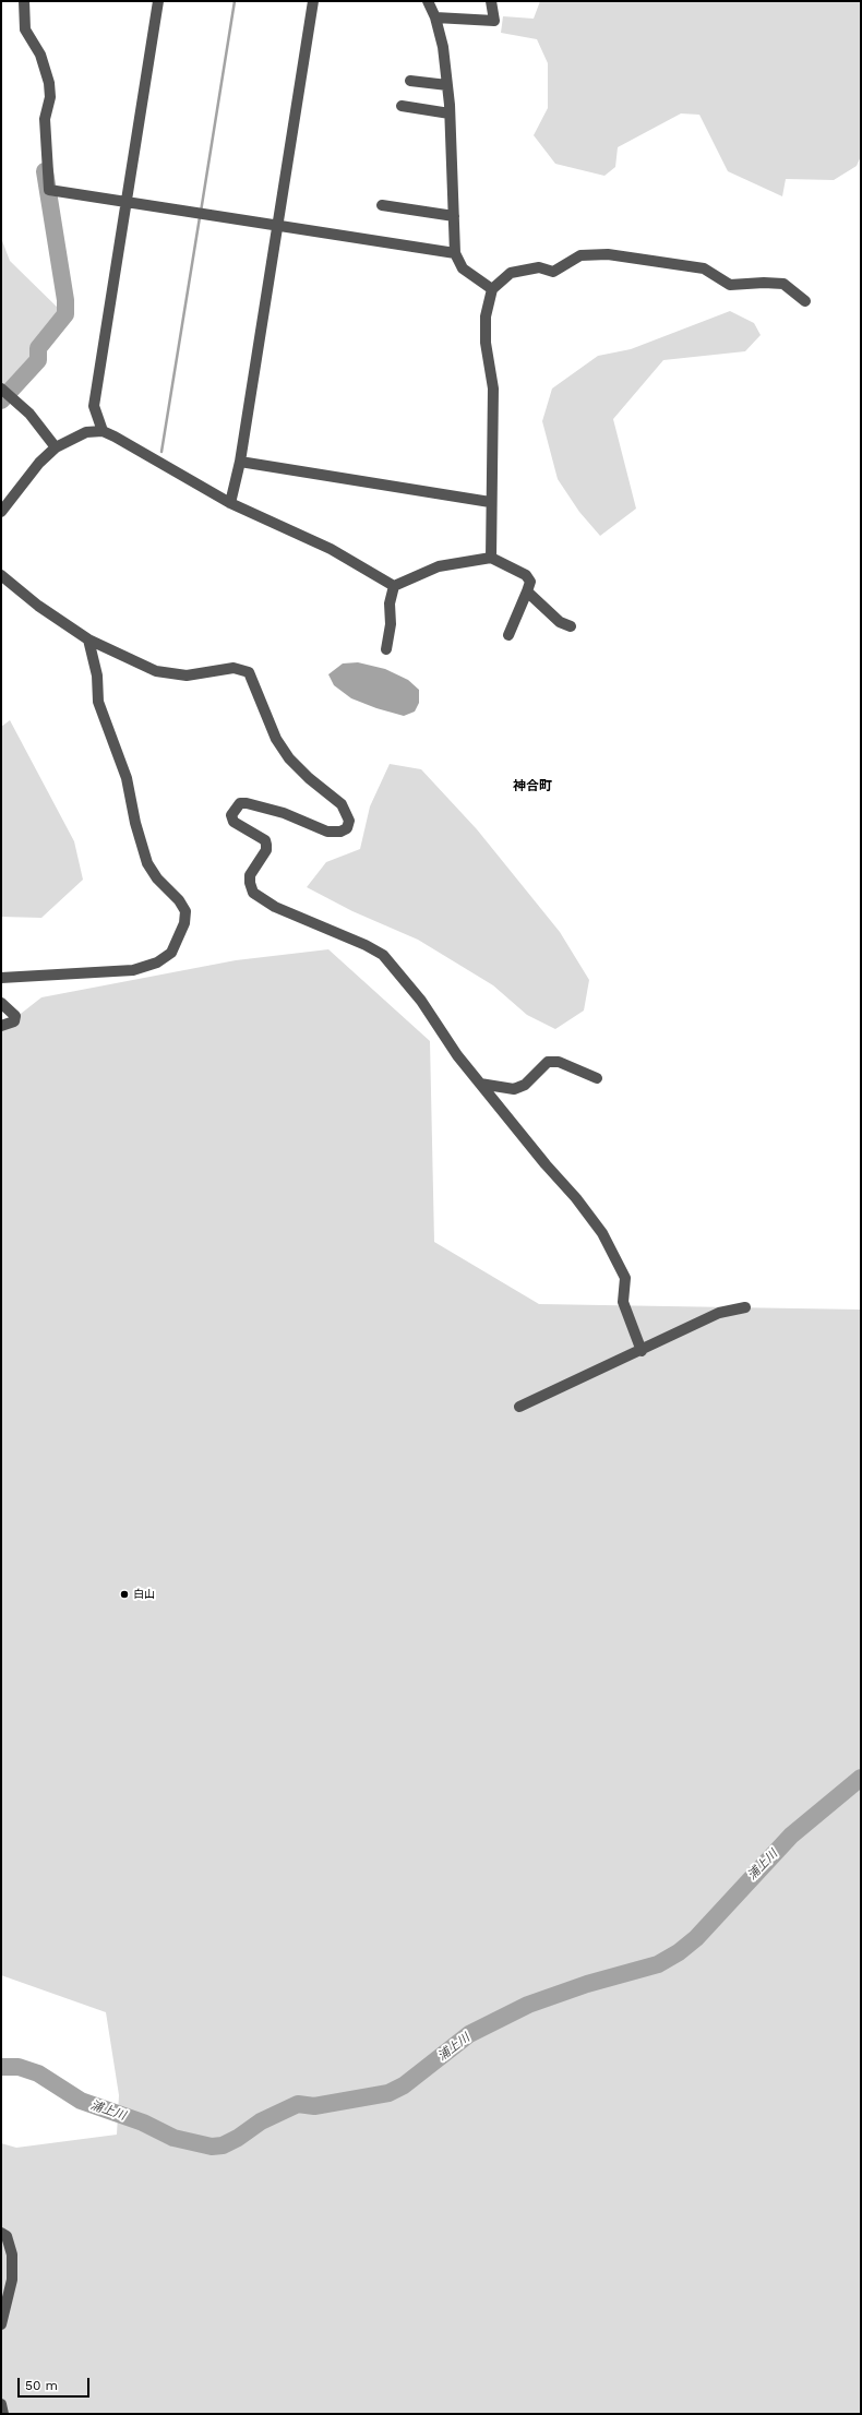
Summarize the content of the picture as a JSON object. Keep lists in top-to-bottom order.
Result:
{
  "districts": ["神合町"],
  "water": ["浦上川"],
  "places": ["白山"],
  "scale_bar": "50 m"
}
